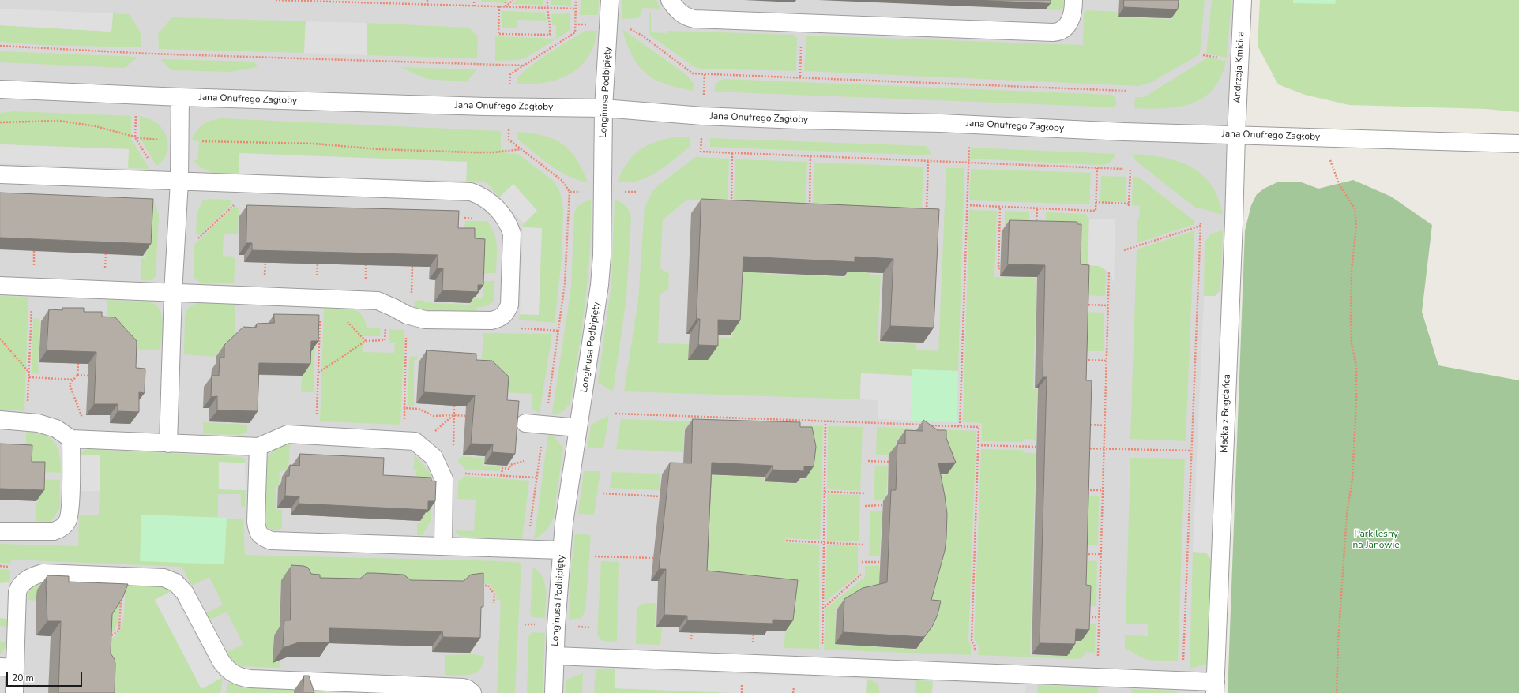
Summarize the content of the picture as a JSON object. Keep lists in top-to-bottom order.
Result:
{
  "streets": {
    "street": [
      "Andrzeja Kmicica",
      "Longinusa Podbipięty",
      "Jana Onufrego Zagłoby",
      "Maćka z Bogdańca"
    ]
  },
  "crossings": [
    ["Andrzeja Kmicica", "Jana Onufrego Zagłoby"],
    ["Andrzeja Kmicica", "Maćka z Bogdańca"],
    ["Longinusa Podbipięty", "Jana Onufrego Zagłoby"],
    ["Jana Onufrego Zagłoby", "Maćka z Bogdańca"]
  ],
  "parks": ["Park leśny na Janowie"],
  "scale_bar": "20 m"
}
